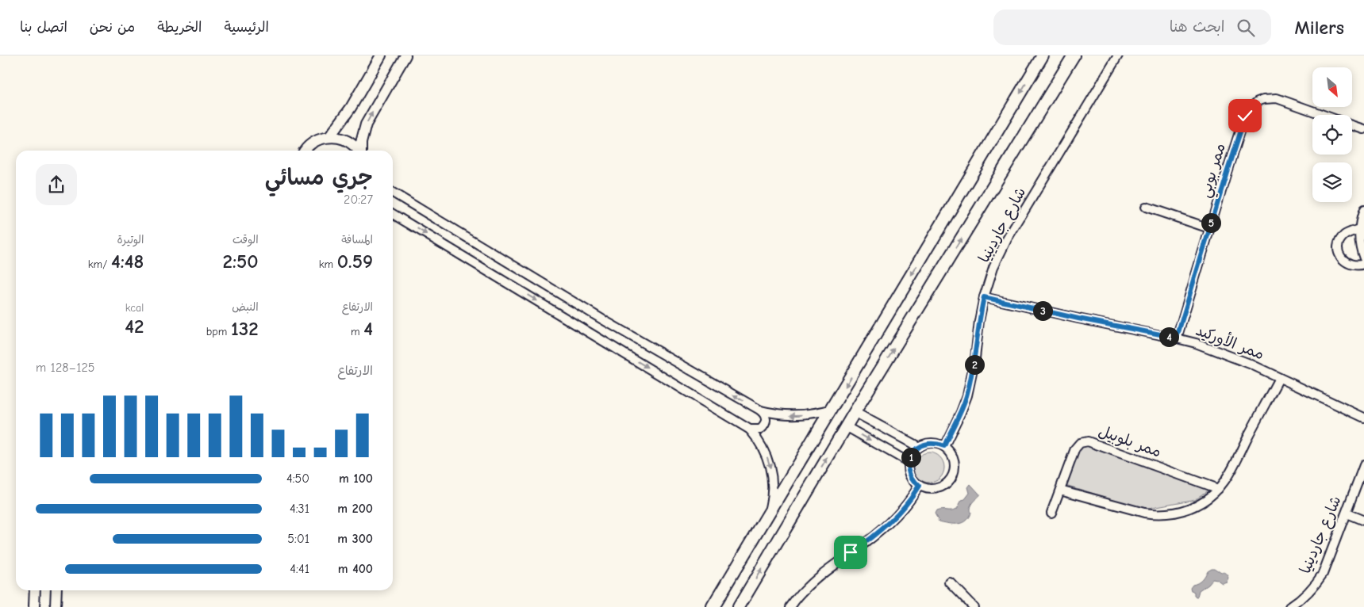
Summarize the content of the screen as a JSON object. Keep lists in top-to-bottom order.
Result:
{
  "streets": {
    "street": [
      "ممر بوبي",
      "شارع جاردينيا",
      "ممر الأوركيد",
      "ممر بلوبيل"
    ]
  },
  "crossings": [
    ["ممر بوبي", "ممر الأوركيد"],
    ["شارع جاردينيا", "ممر الأوركيد"]
  ],
  "north": "bottom right",
  "page": {
    "header": "Milers",
    "search": "ابحث هنا",
    "nav": [
      "الرئيسية",
      "الخريطة",
      "من نحن",
      "اتصل بنا"
    ],
    "heading": ["جري مسائي", "20:27"],
    "pins": [
      "5",
      "3",
      "4",
      "2",
      "1"
    ],
    "stats": [
      ["المسافة", "0.59 km"],
      ["الوقت", "2:50"],
      ["الوتيرة", "4:48 /km"],
      ["الارتفاع", "4 m"],
      ["النبض", "132 bpm"],
      ["kcal", "42"]
    ],
    "chart": ["الارتفاع", "125–128 m"],
    "list": [
      {
        "name": "100 m",
        "note": "4:50"
      },
      {
        "name": "200 m",
        "note": "4:31"
      },
      {
        "name": "300 m",
        "note": "5:01"
      },
      {
        "name": "400 m",
        "note": "4:41"
      }
    ]
  }
}
